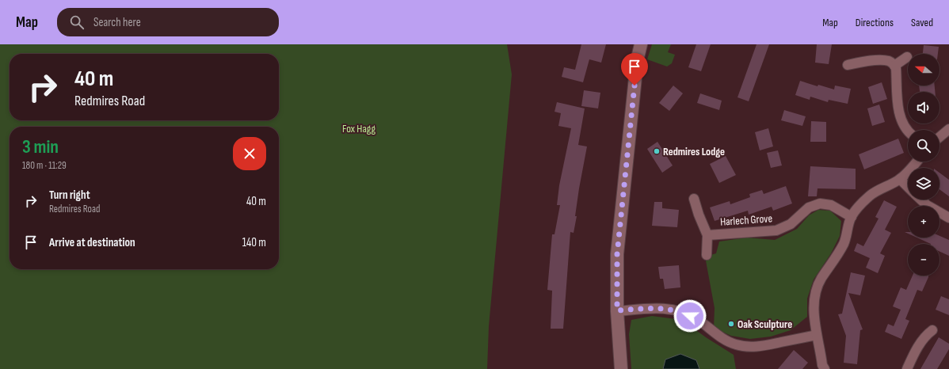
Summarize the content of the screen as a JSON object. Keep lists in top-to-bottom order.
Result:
{
  "streets": {
    "street": ["Harlech Grove"]
  },
  "parks": ["Fox Hagg"],
  "places": ["Redmires Lodge", "Oak Sculpture"],
  "north": "left",
  "page": {
    "header": "Map",
    "search": "Search here",
    "nav": ["Map", "Directions", "Saved"],
    "map_buttons": ["+", "−"],
    "turn": ["40 m", "Redmires Road"],
    "heading": ["3 min", "180 m · 11:29"],
    "list": [
      {
        "name": "Turn right",
        "note": "Redmires Road",
        "value": "40 m"
      },
      {
        "name": "Arrive at destination",
        "value": "140 m"
      }
    ]
  }
}
